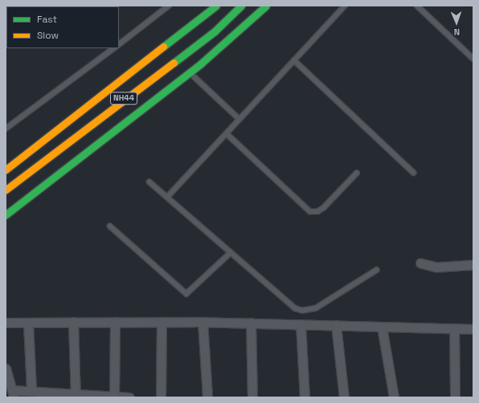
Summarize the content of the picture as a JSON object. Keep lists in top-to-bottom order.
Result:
{
  "streets": {
    "main road": ["NH44"]
  },
  "legend": ["Fast", "Slow"],
  "north": "bottom"
}
